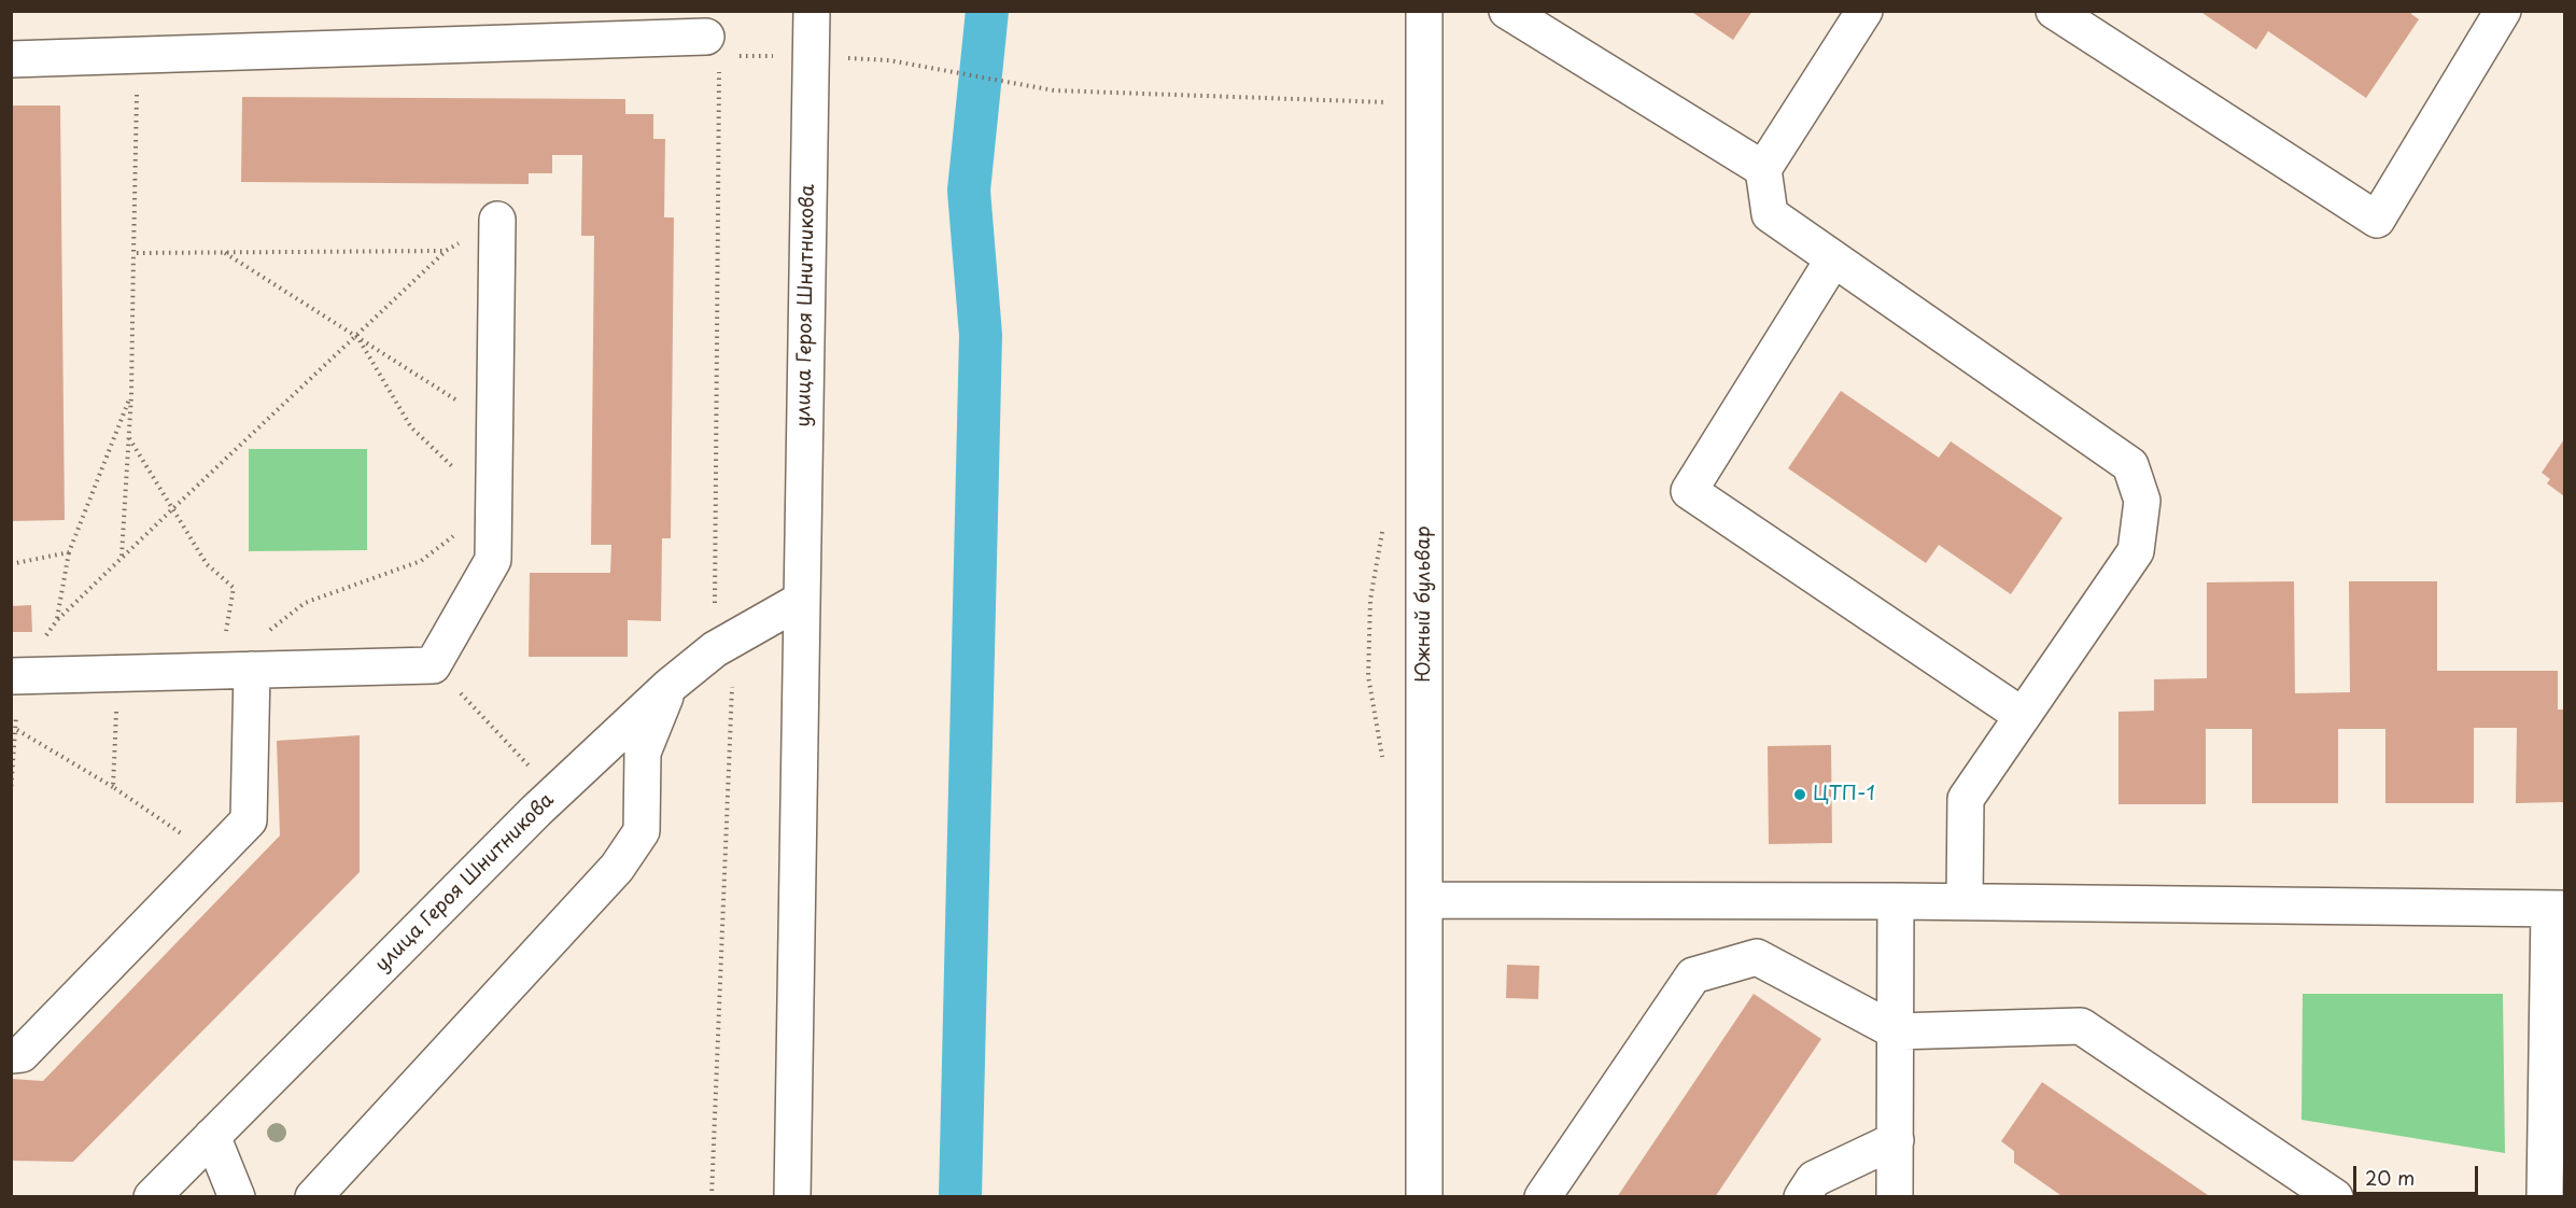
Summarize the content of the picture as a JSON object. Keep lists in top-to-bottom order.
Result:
{
  "streets": {
    "street": ["улица Героя Шнитникова", "Южный бульвар"]
  },
  "places": ["ЦТП-1"],
  "scale_bar": "20 m"
}
